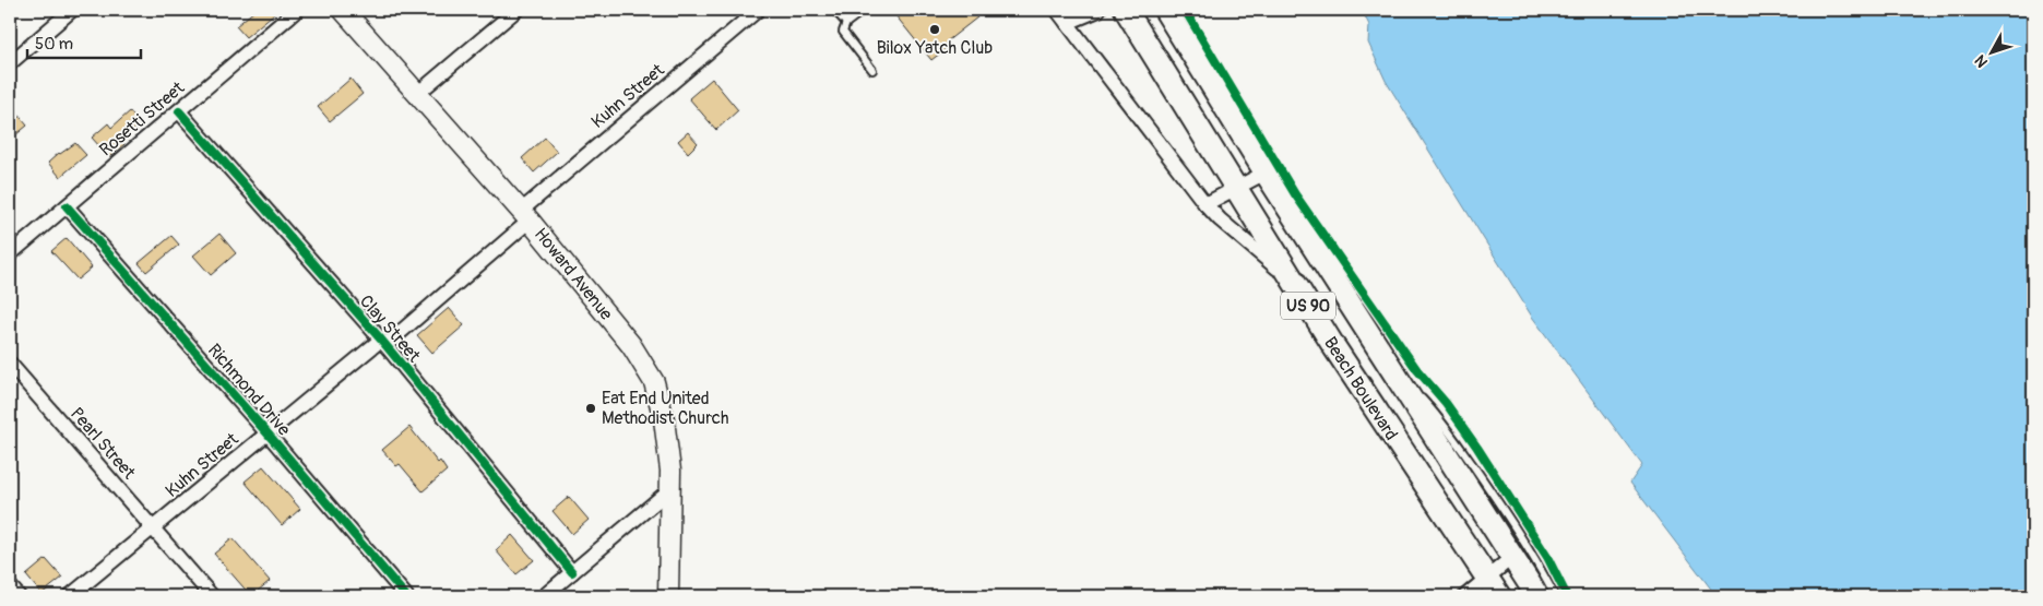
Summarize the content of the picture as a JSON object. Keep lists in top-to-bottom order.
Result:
{
  "streets": {
    "main road": ["Howard Avenue", "US 90", "Beach Boulevard"],
    "street": [
      "Kuhn Street",
      "Rosetti Street",
      "Clay Street",
      "Richmond Drive",
      "Pearl Street"
    ]
  },
  "crossings": [
    ["Kuhn Street", "Howard Avenue"],
    ["Kuhn Street", "Clay Street"],
    ["Kuhn Street", "Richmond Drive"],
    ["Kuhn Street", "Pearl Street"],
    ["Rosetti Street", "Clay Street"],
    ["Rosetti Street", "Richmond Drive"]
  ],
  "places": ["Bilox Yatch Club", "Eat End United Methodist Church"],
  "scale_bar": "50 m",
  "north": "bottom left"
}
